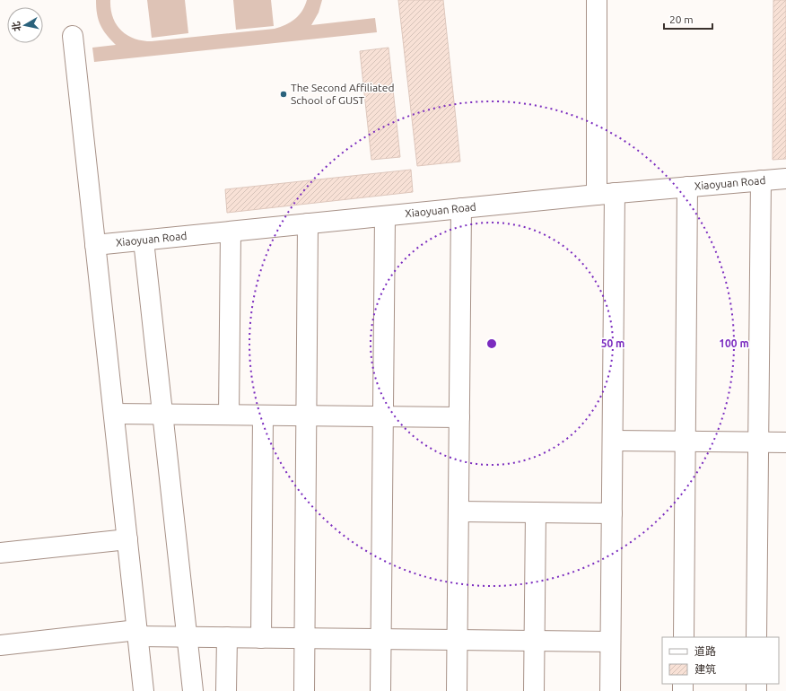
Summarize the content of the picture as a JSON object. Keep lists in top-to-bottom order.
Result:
{
  "streets": {
    "street": ["Xiaoyuan Road"]
  },
  "places": ["The Second Affiliated School of GUST"],
  "legend": ["道路", "建筑"],
  "scale_bar": "20 m",
  "north": "left",
  "rings": ["50 m", "100 m"]
}
